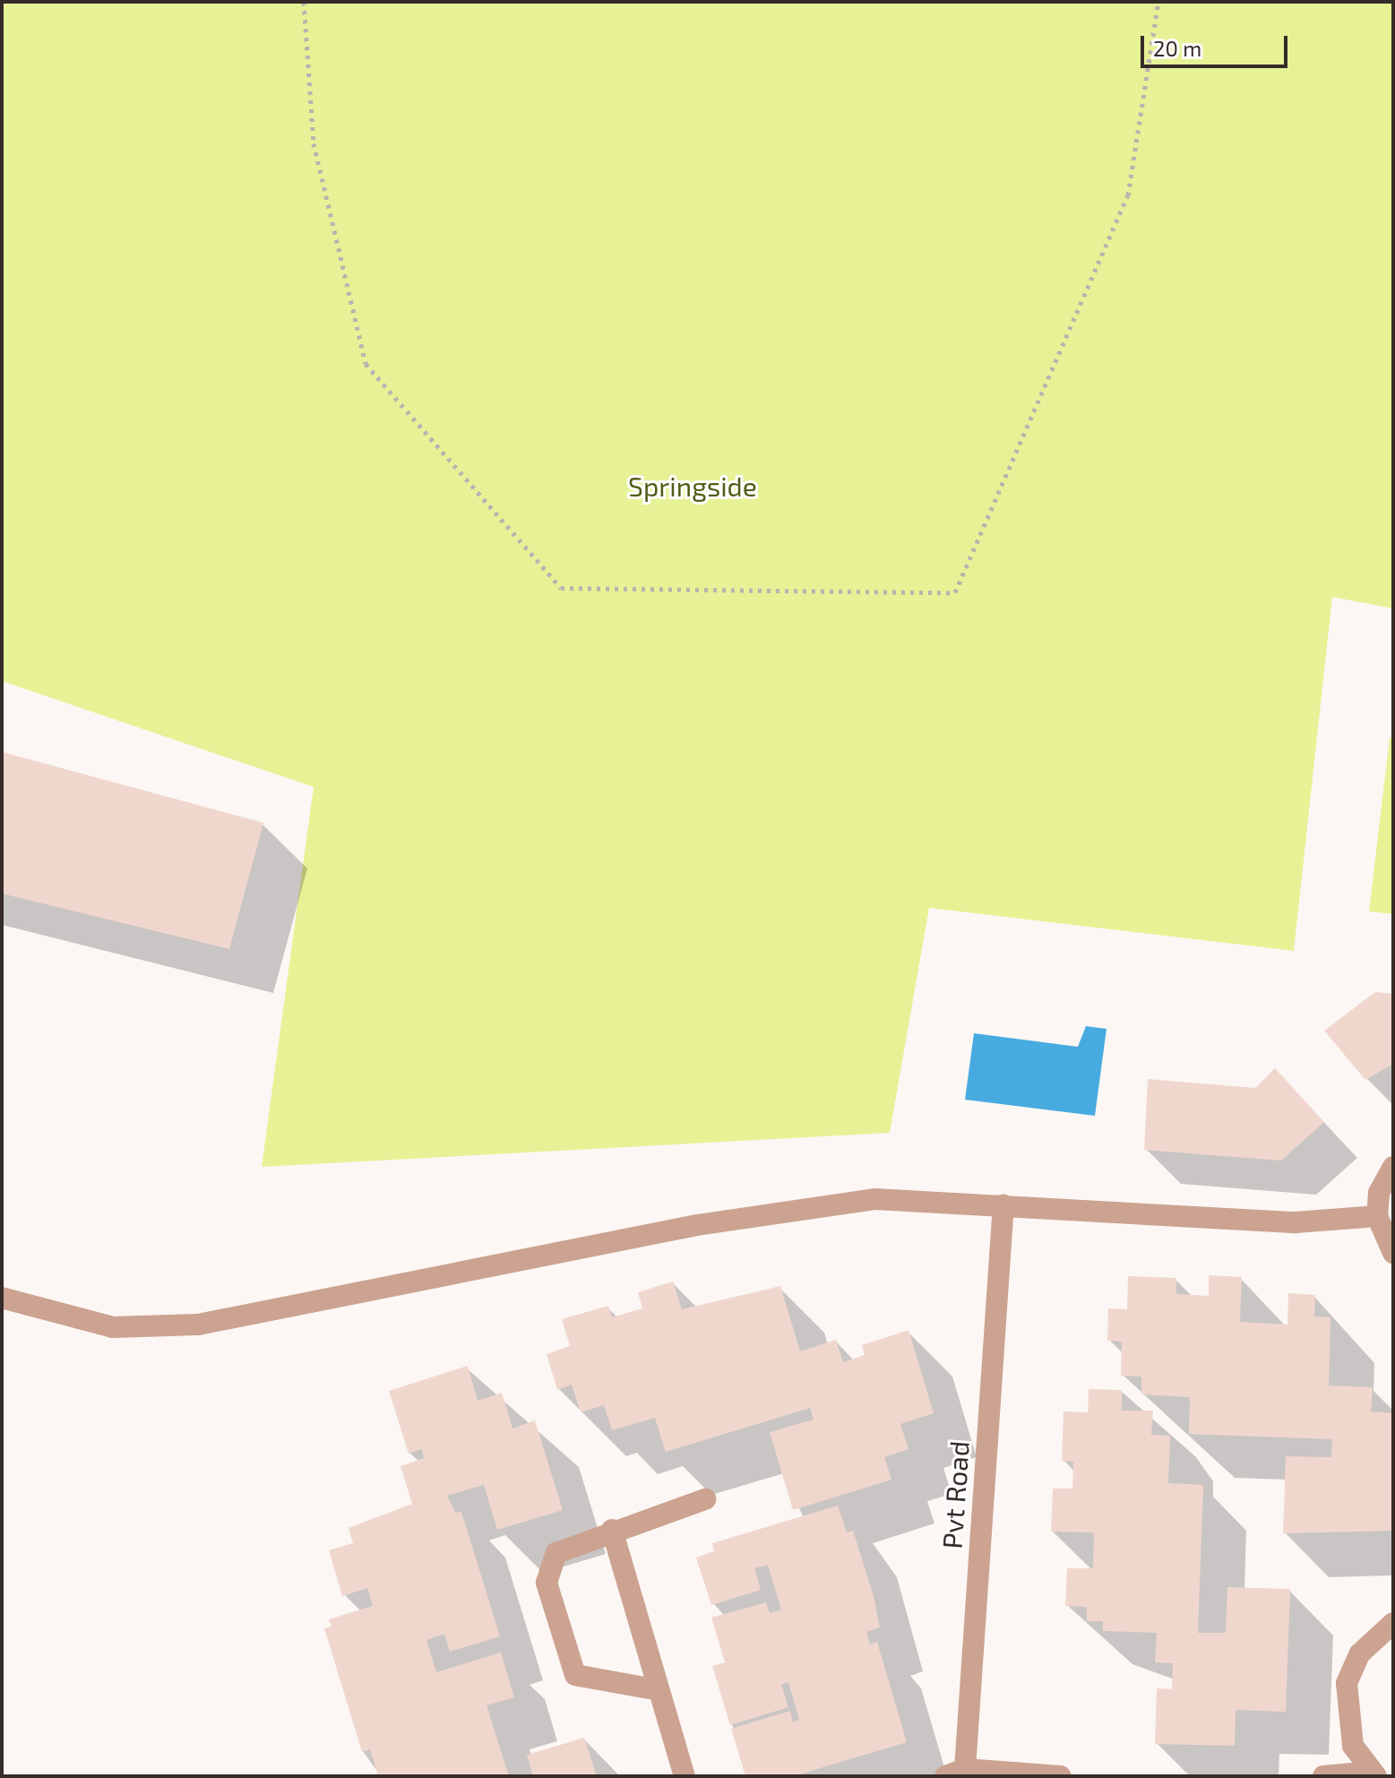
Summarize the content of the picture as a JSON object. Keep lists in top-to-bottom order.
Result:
{
  "streets": {
    "lane": ["Pvt Road"]
  },
  "parks": ["Springside"],
  "scale_bar": "20 m"
}
